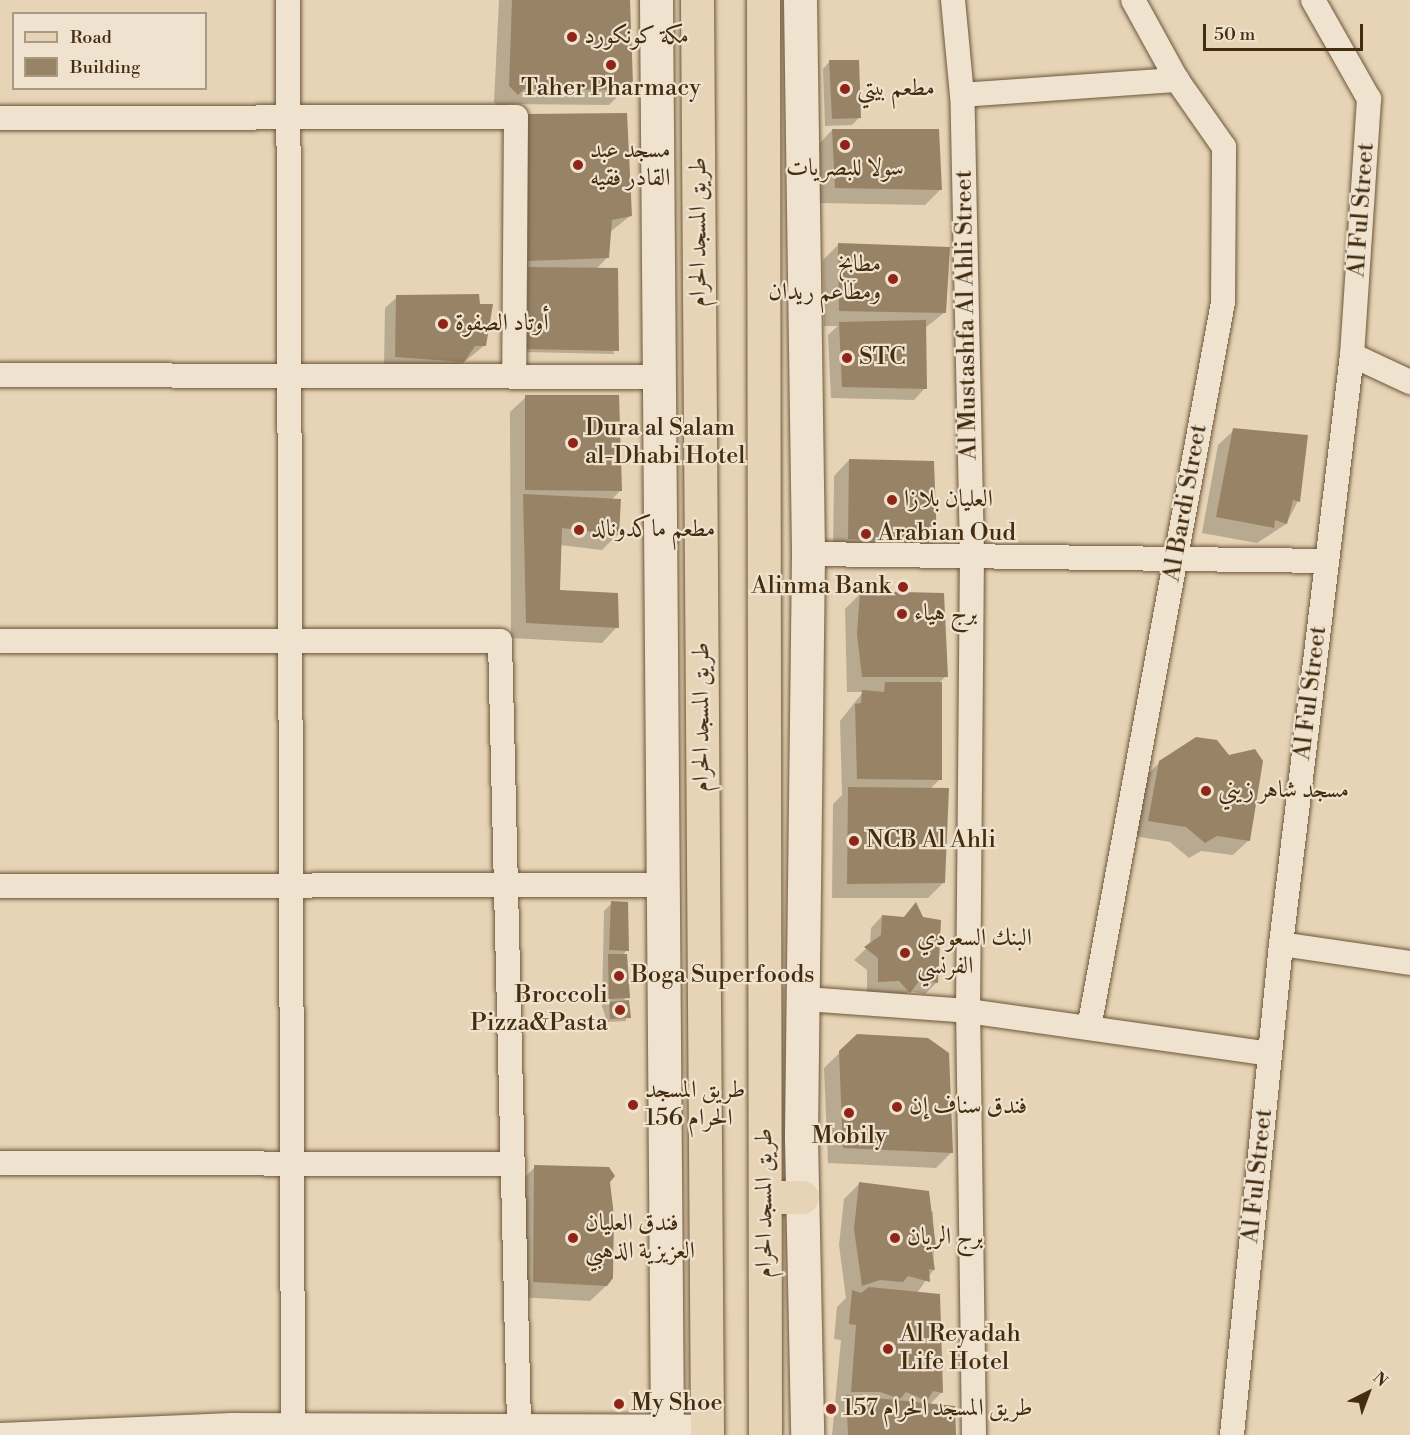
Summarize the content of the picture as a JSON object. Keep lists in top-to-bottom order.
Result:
{
  "streets": {
    "main road": ["طريق المسجد الحرام"],
    "street": ["Al Ful Street", "Al Mustashfa Al Ahli Street", "Al Bardi Street"]
  },
  "places": [
    "مكة كونكورد",
    "Taher Pharmacy",
    "مطعم بيتي",
    "سولا للبصريات",
    "مسجد عبد القادر فقيه",
    "مطابخ ومطاعم ريدان",
    "أوتاد الصفوة",
    "STC",
    "Dura al Salam al-Dhabi Hotel",
    "العليان بلازا",
    "مطعم ماكدونالد",
    "Arabian Oud",
    "Alinma Bank",
    "برج هياء",
    "مسجد شاهر زيني",
    "NCB Al Ahli",
    "البنك السعودي الفرنسي",
    "Boga Superfoods",
    "Broccoli Pizza&Pasta",
    "طريق المسجد الحرام 156",
    "فندق سناف إن",
    "Mobily",
    "فندق العليان العزيزية الذهبي",
    "برج الريان",
    "Al Reyadah Life Hotel",
    "My Shoe",
    "طريق المسجد الحرام 157"
  ],
  "legend": ["Road", "Building"],
  "scale_bar": "50 m",
  "north": "top right"
}
